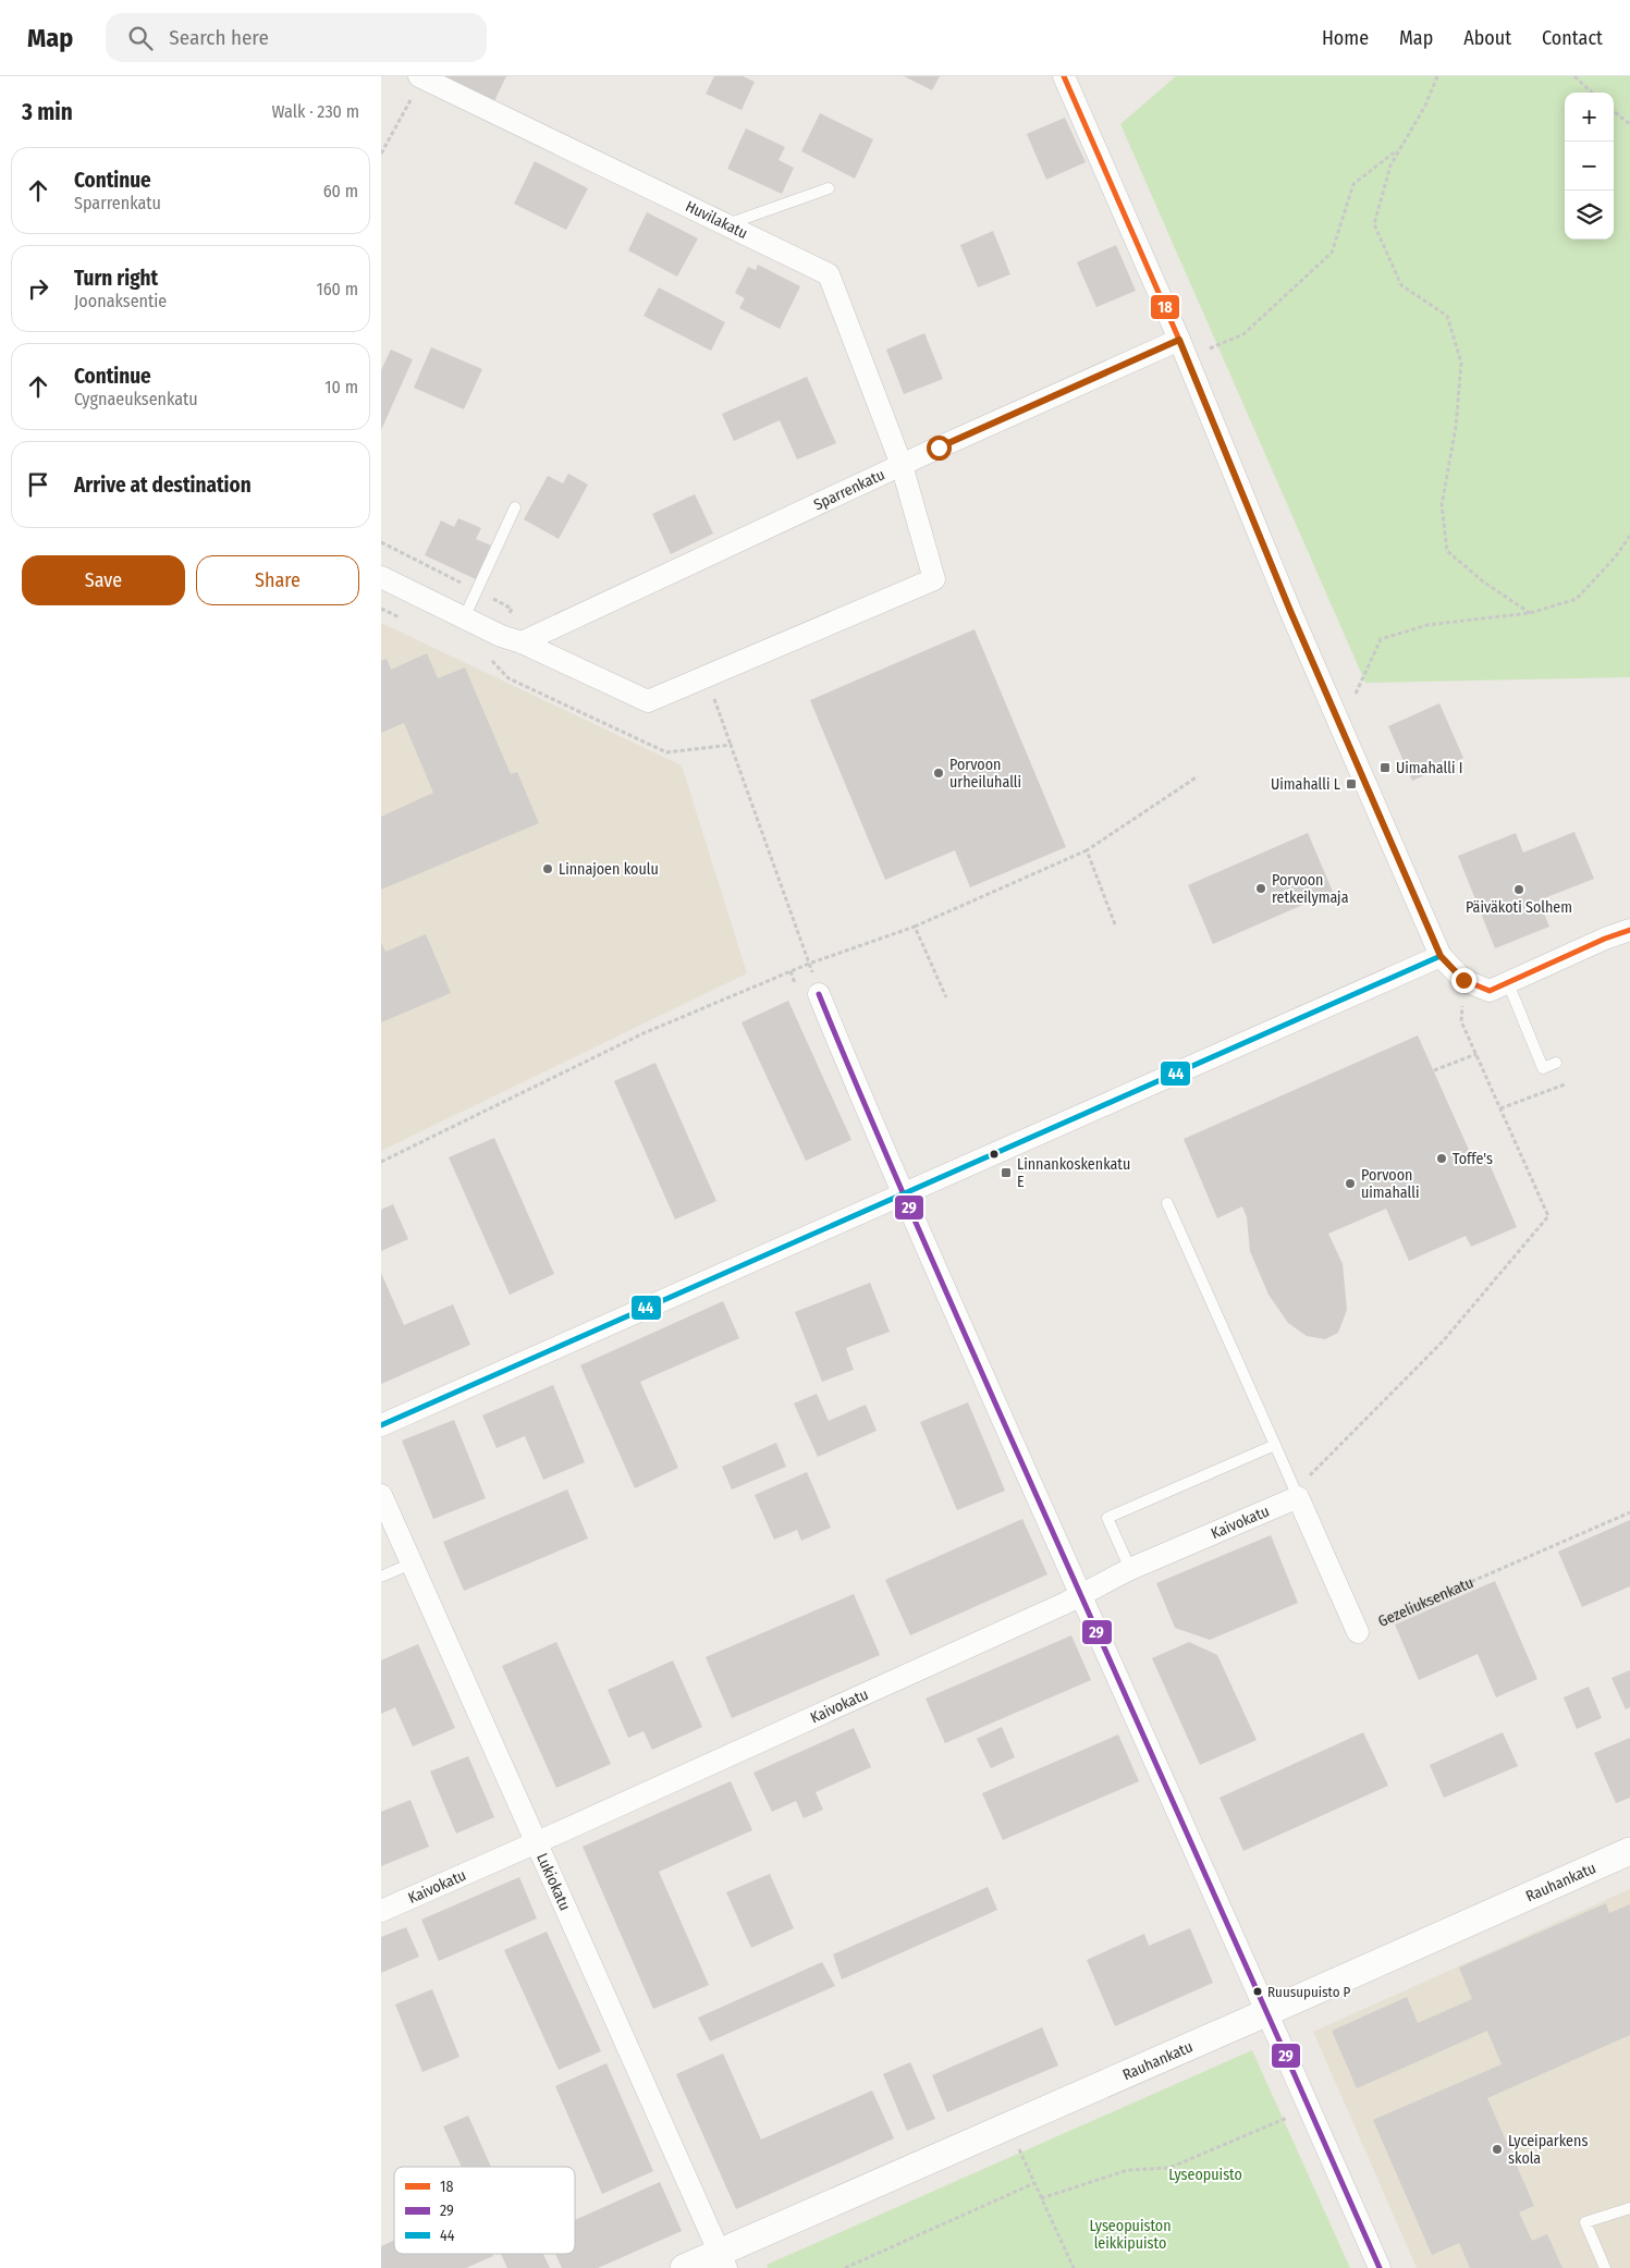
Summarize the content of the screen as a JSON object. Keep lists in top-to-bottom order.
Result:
{
  "streets": {
    "street": [
      "Huvilakatu",
      "Sparrenkatu",
      "Kaivokatu",
      "Lukiokatu",
      "Rauhankatu"
    ],
    "path": ["Gezeliuksenkatu"]
  },
  "crossings": [
    ["Huvilakatu", "Sparrenkatu"],
    ["Kaivokatu", "Lukiokatu"],
    ["Lukiokatu", "Rauhankatu"]
  ],
  "parks": ["Lyseopuisto", "Lyseopuiston leikkipuisto"],
  "places": {
    "transit": ["Uimahalli I", "Uimahalli L", "Linnankoskenkatu E"],
    "other": [
      "Porvoon urheiluhalli",
      "Linnajoen koulu",
      "Porvoon retkeilymaja",
      "Päiväkoti Solhem",
      "Toffe's",
      "Porvoon uimahalli",
      "Ruusupuisto P",
      "Lyceiparkens skola"
    ]
  },
  "lines": ["transit line 18", "transit line 44", "transit line 29"],
  "legend": ["18", "29", "44"],
  "page": {
    "header": "Map",
    "search": "Search here",
    "nav": [
      "Home",
      "Map",
      "About",
      "Contact"
    ],
    "heading": ["3 min", "Walk · 230 m"],
    "map_buttons": ["+", "−"],
    "list": [
      ["Continue", "Sparrenkatu", "60 m"],
      ["Turn right", "Joonaksentie", "160 m"],
      ["Continue", "Cygnaeuksenkatu", "10 m"],
      "Arrive at destination"
    ],
    "buttons": ["Save", "Share"]
  }
}
